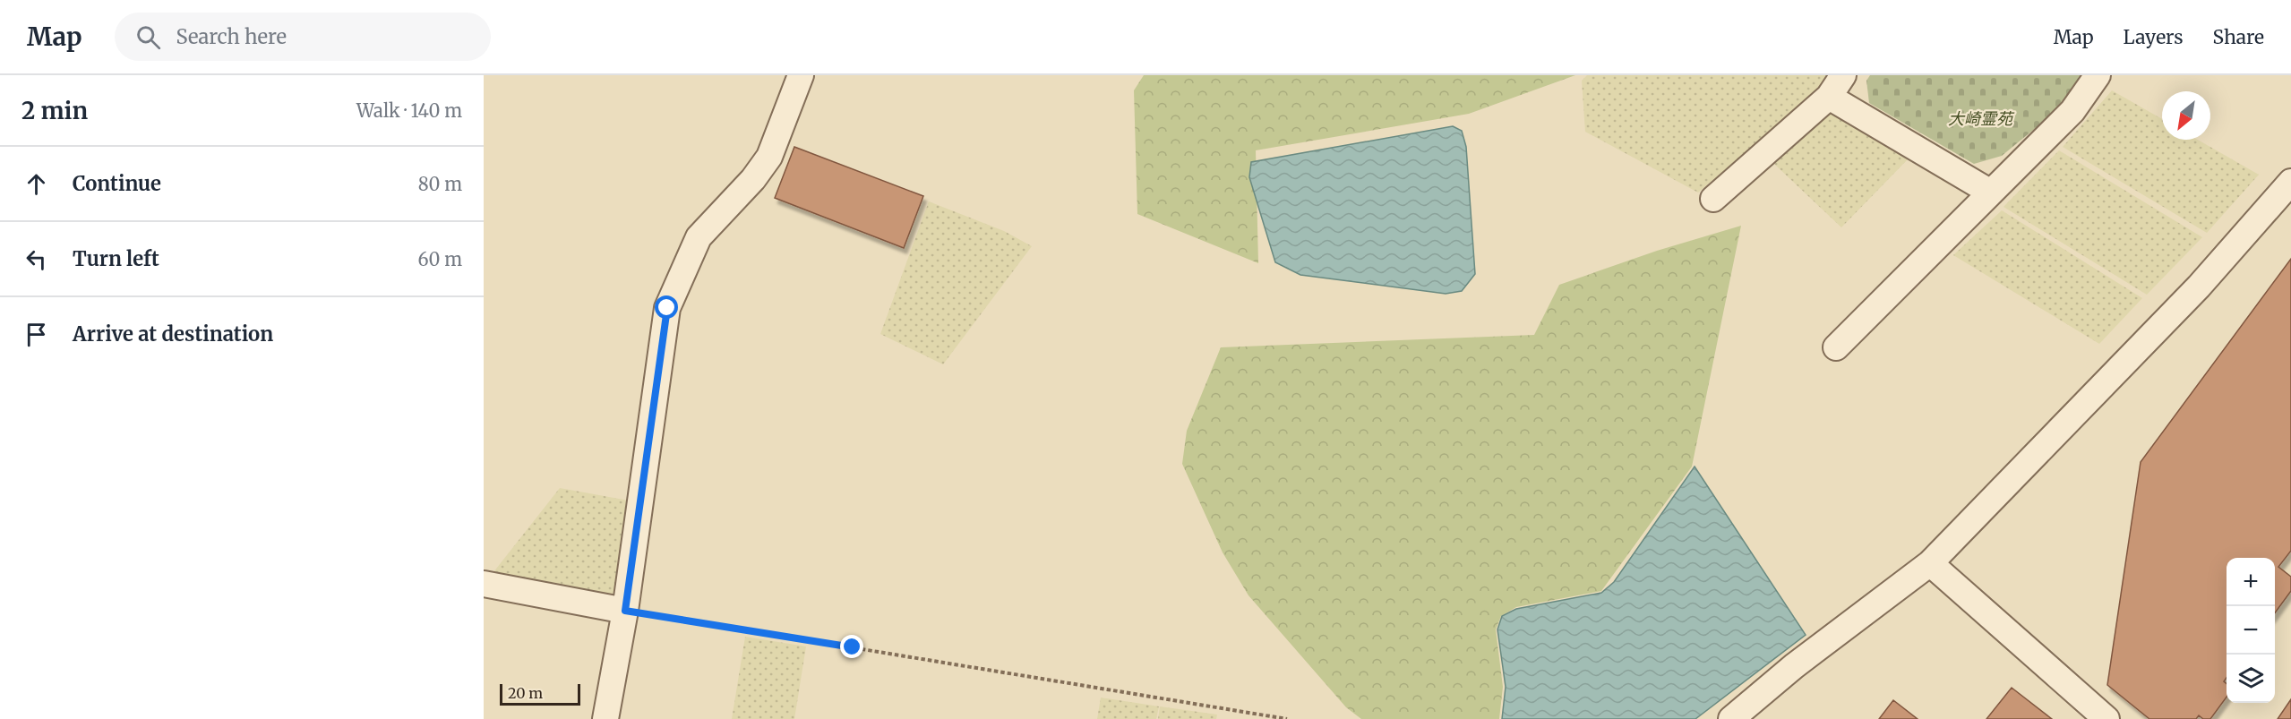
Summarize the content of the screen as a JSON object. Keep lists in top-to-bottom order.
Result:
{
  "parks": ["大崎霊苑"],
  "scale_bar": "20 m",
  "north": "bottom left",
  "page": {
    "header": "Map",
    "search": "Search here",
    "nav": ["Map", "Layers", "Share"],
    "heading": ["2 min", "Walk · 140 m"],
    "list": [
      ["Continue", "80 m"],
      ["Turn left", "60 m"],
      "Arrive at destination"
    ],
    "map_buttons": ["+", "−"],
    "scale": "20 m"
  }
}
